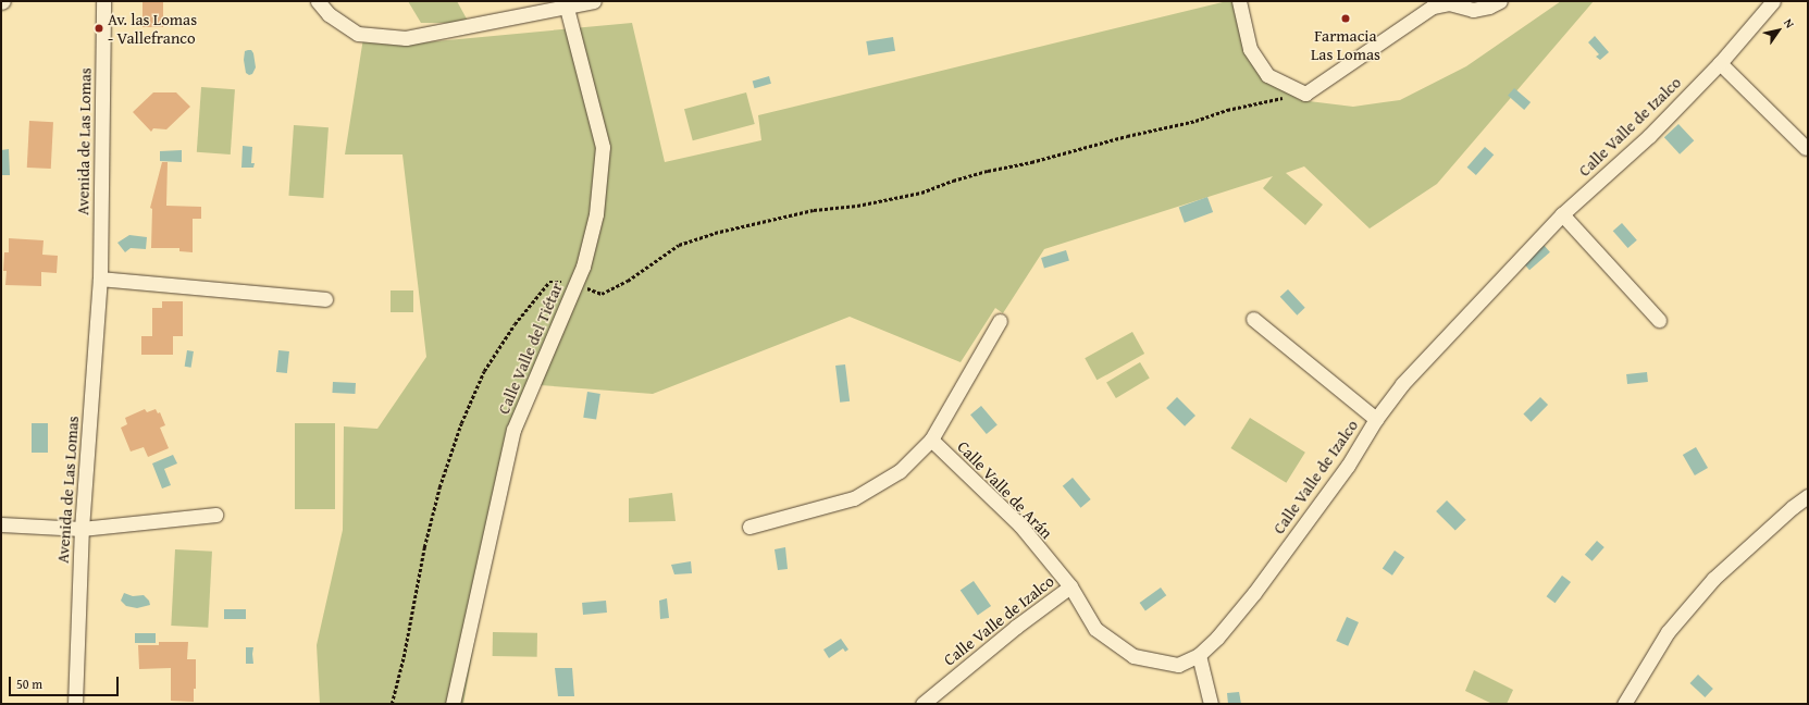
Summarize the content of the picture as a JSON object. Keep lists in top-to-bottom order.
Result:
{
  "streets": {
    "street": [
      "Calle Valle de Izalco",
      "Avenida de Las Lomas",
      "Calle Valle del Tiétar",
      "Calle Valle de Arán"
    ]
  },
  "crossings": [
    ["Calle Valle de Izalco", "Calle Valle de Arán"]
  ],
  "places": ["Farmacia Las Lomas", "Av. las Lomas - Vallefranco"],
  "scale_bar": "50 m",
  "north": "top right"
}
